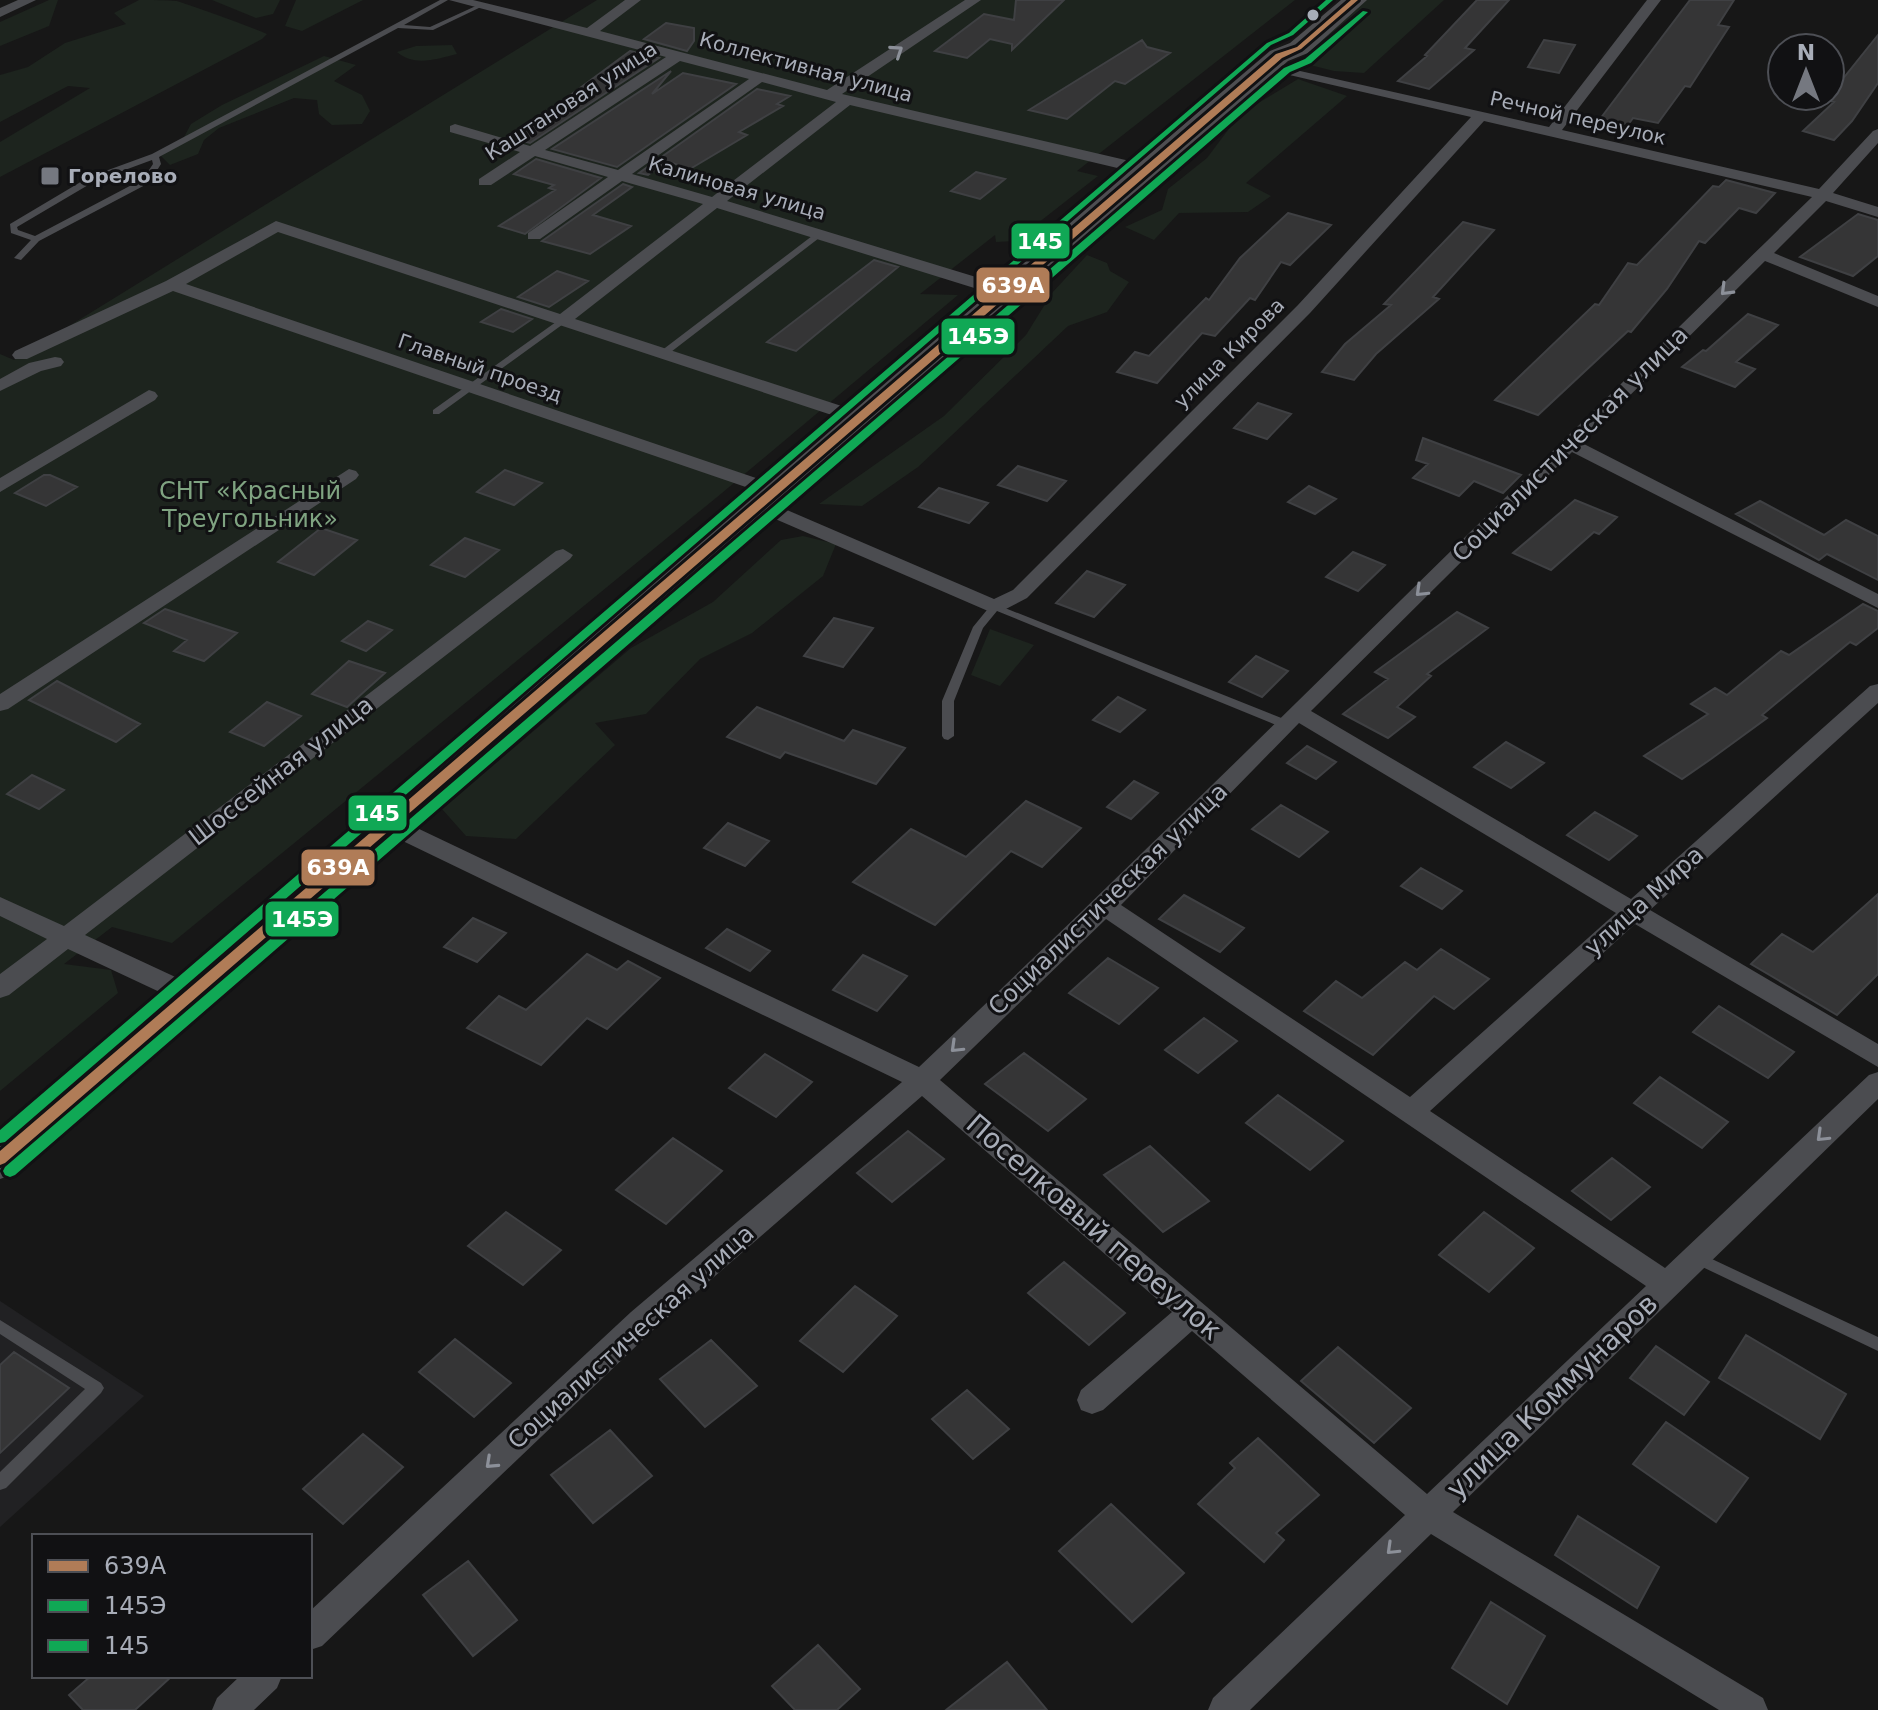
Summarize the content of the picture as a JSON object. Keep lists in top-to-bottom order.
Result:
{
  "streets": {
    "street": [
      "Коллективная улица",
      "Каштановая улица",
      "Речной переулок",
      "Калиновая улица",
      "улица Кирова",
      "Главный проезд",
      "Социалистическая улица",
      "Шоссейная улица",
      "улица Мира",
      "Поселковый переулок",
      "улица Коммунаров"
    ]
  },
  "crossings": [
    ["Коллективная улица", "Каштановая улица"],
    ["Каштановая улица", "Калиновая улица"],
    ["Речной переулок", "улица Кирова"],
    ["Речной переулок", "Социалистическая улица"],
    ["улица Кирова", "Главный проезд"],
    ["Социалистическая улица", "Поселковый переулок"],
    ["Поселковый переулок", "улица Коммунаров"]
  ],
  "one_way": ["Социалистическая улица", "улица Коммунаров"],
  "parks": ["СНТ «Красный Треугольник»"],
  "places": {
    "transit": ["Горелово"]
  },
  "lines": ["transit line 639А", "transit line 145", "transit line 145Э"],
  "legend": ["639А", "145Э", "145"],
  "north": "top"
}
